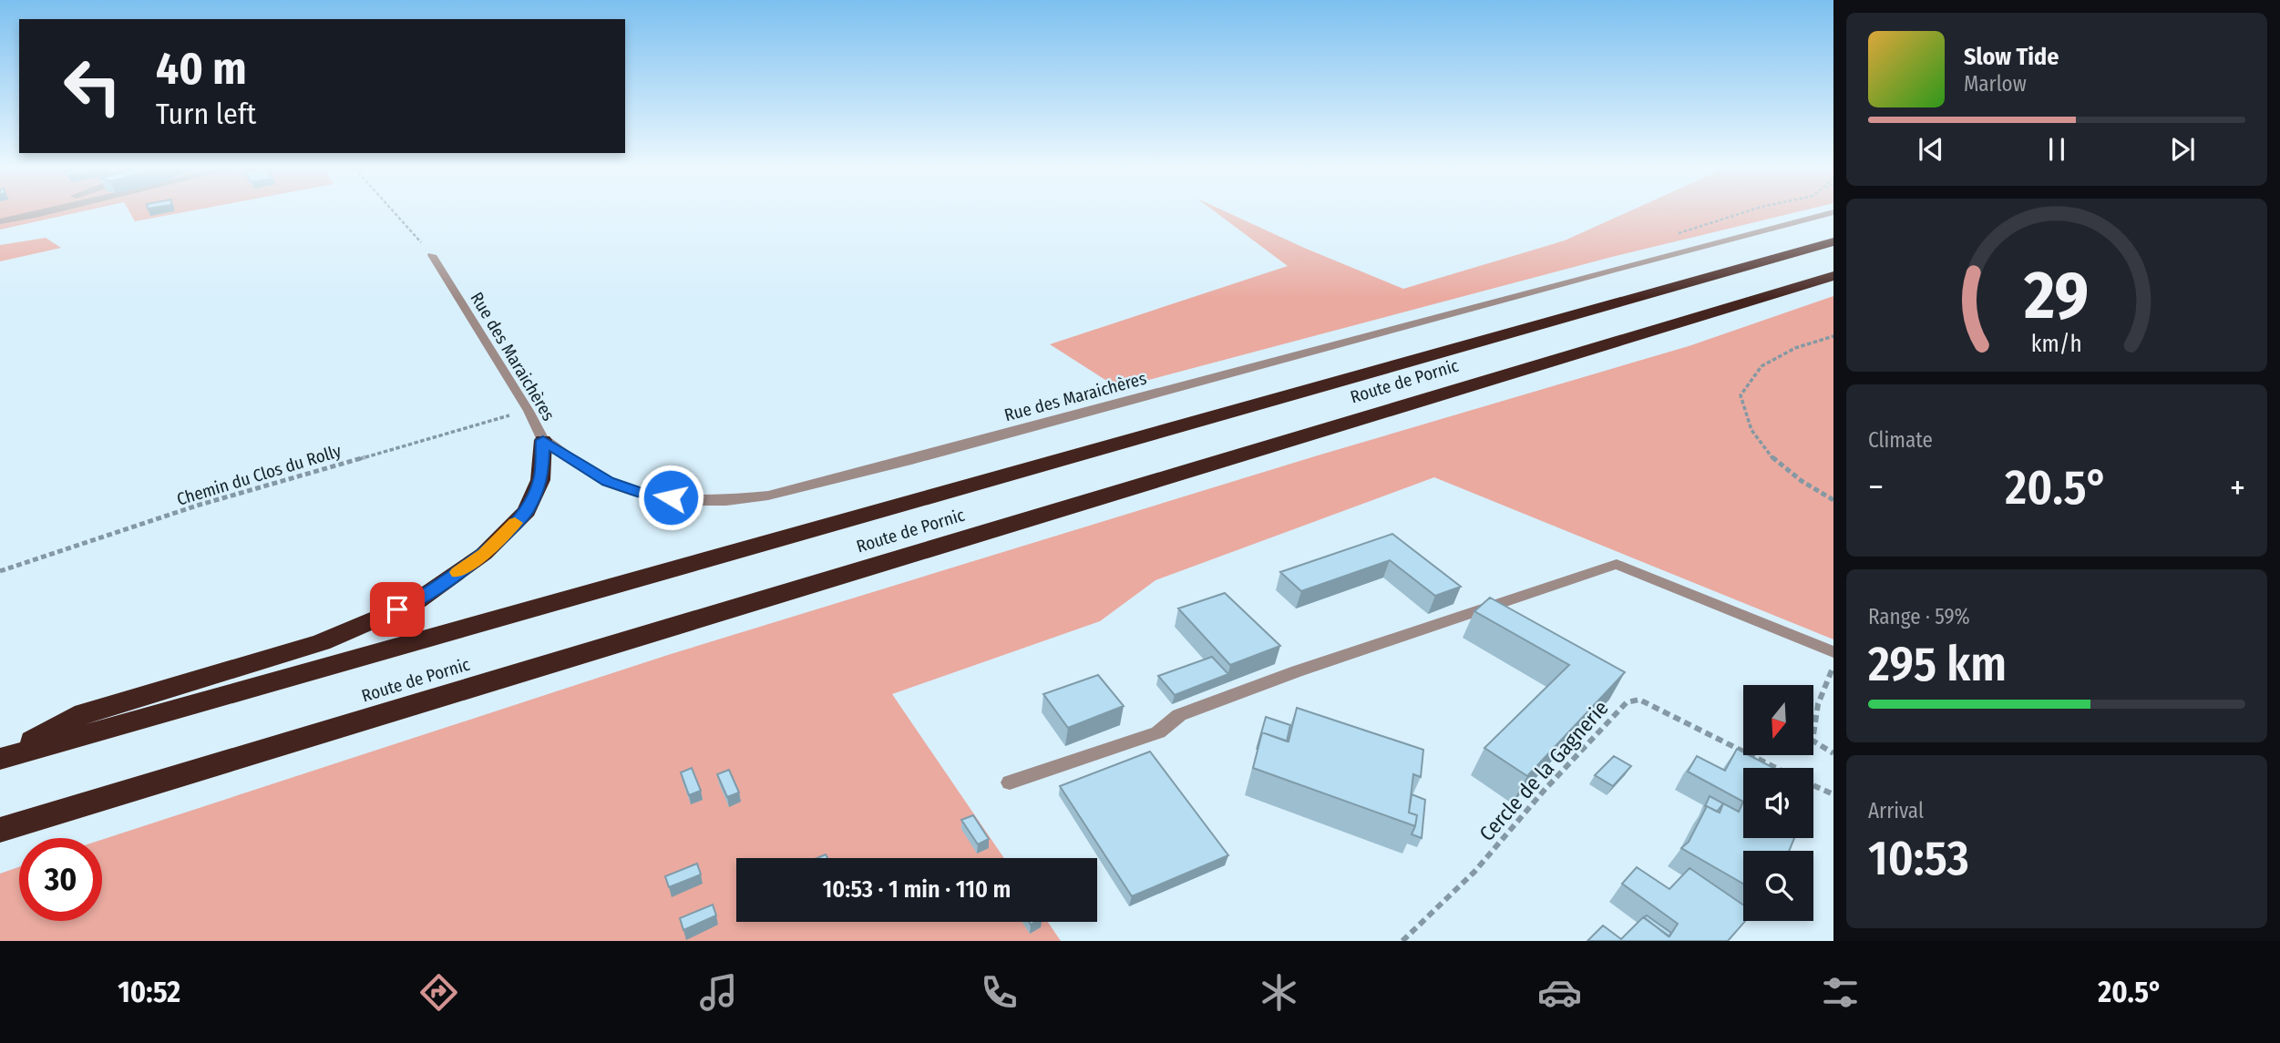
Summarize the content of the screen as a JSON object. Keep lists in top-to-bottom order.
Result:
{
  "streets": {
    "highway": ["Route de Pornic"],
    "street": ["Rue des Maraichères"],
    "path": ["Chemin du Clos du Rolly", "Cercle de la Gagnerie"]
  },
  "crossings": [
    ["Rue des Maraichères", "Chemin du Clos du Rolly"]
  ],
  "north": "bottom",
  "page": {
    "turn": ["40 m", "Turn left"],
    "song": ["Slow Tide", "Marlow"],
    "tile": [
      "Climate",
      ["Range · 59%", "295 km"],
      ["Arrival", "10:53"]
    ],
    "heat": ["−", "20.5°", "+"],
    "limit": "30",
    "trip": "10:53 · 1 min · 110 m",
    "tabs": ["10:52", "20.5°"],
    "gauge": ["29", "km/h"]
  }
}
